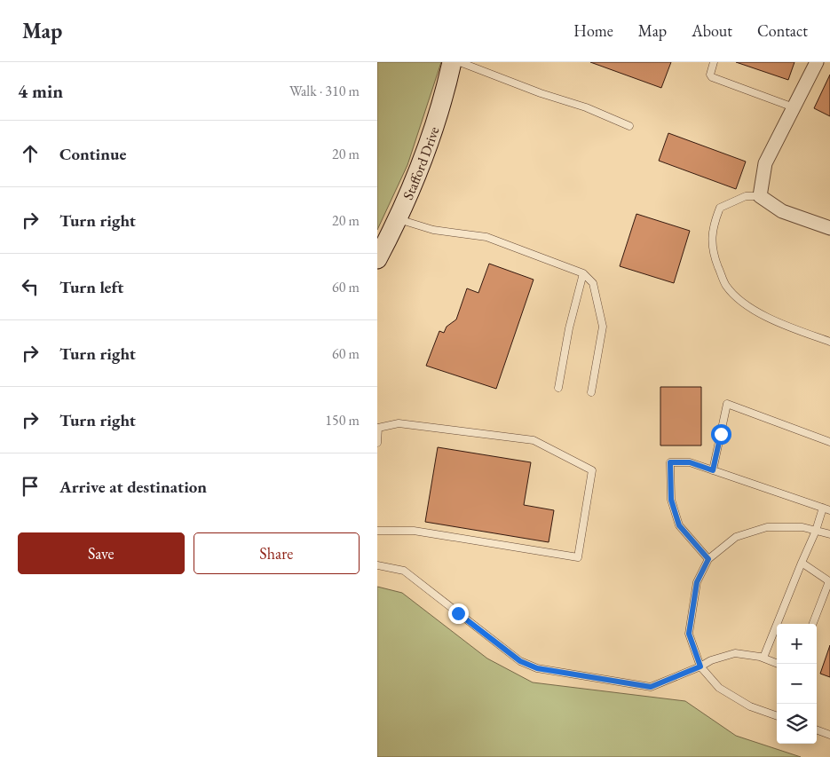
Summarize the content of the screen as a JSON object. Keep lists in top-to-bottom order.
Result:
{
  "streets": {
    "street": ["Stafford Drive"]
  },
  "page": {
    "header": "Map",
    "nav": [
      "Home",
      "Map",
      "About",
      "Contact"
    ],
    "heading": ["4 min", "Walk · 310 m"],
    "list": [
      ["Continue", "20 m"],
      ["Turn right", "20 m"],
      ["Turn left", "60 m"],
      ["Turn right", "60 m"],
      ["Turn right", "150 m"],
      "Arrive at destination"
    ],
    "buttons": ["Save", "Share"],
    "map_buttons": ["+", "−"]
  }
}
